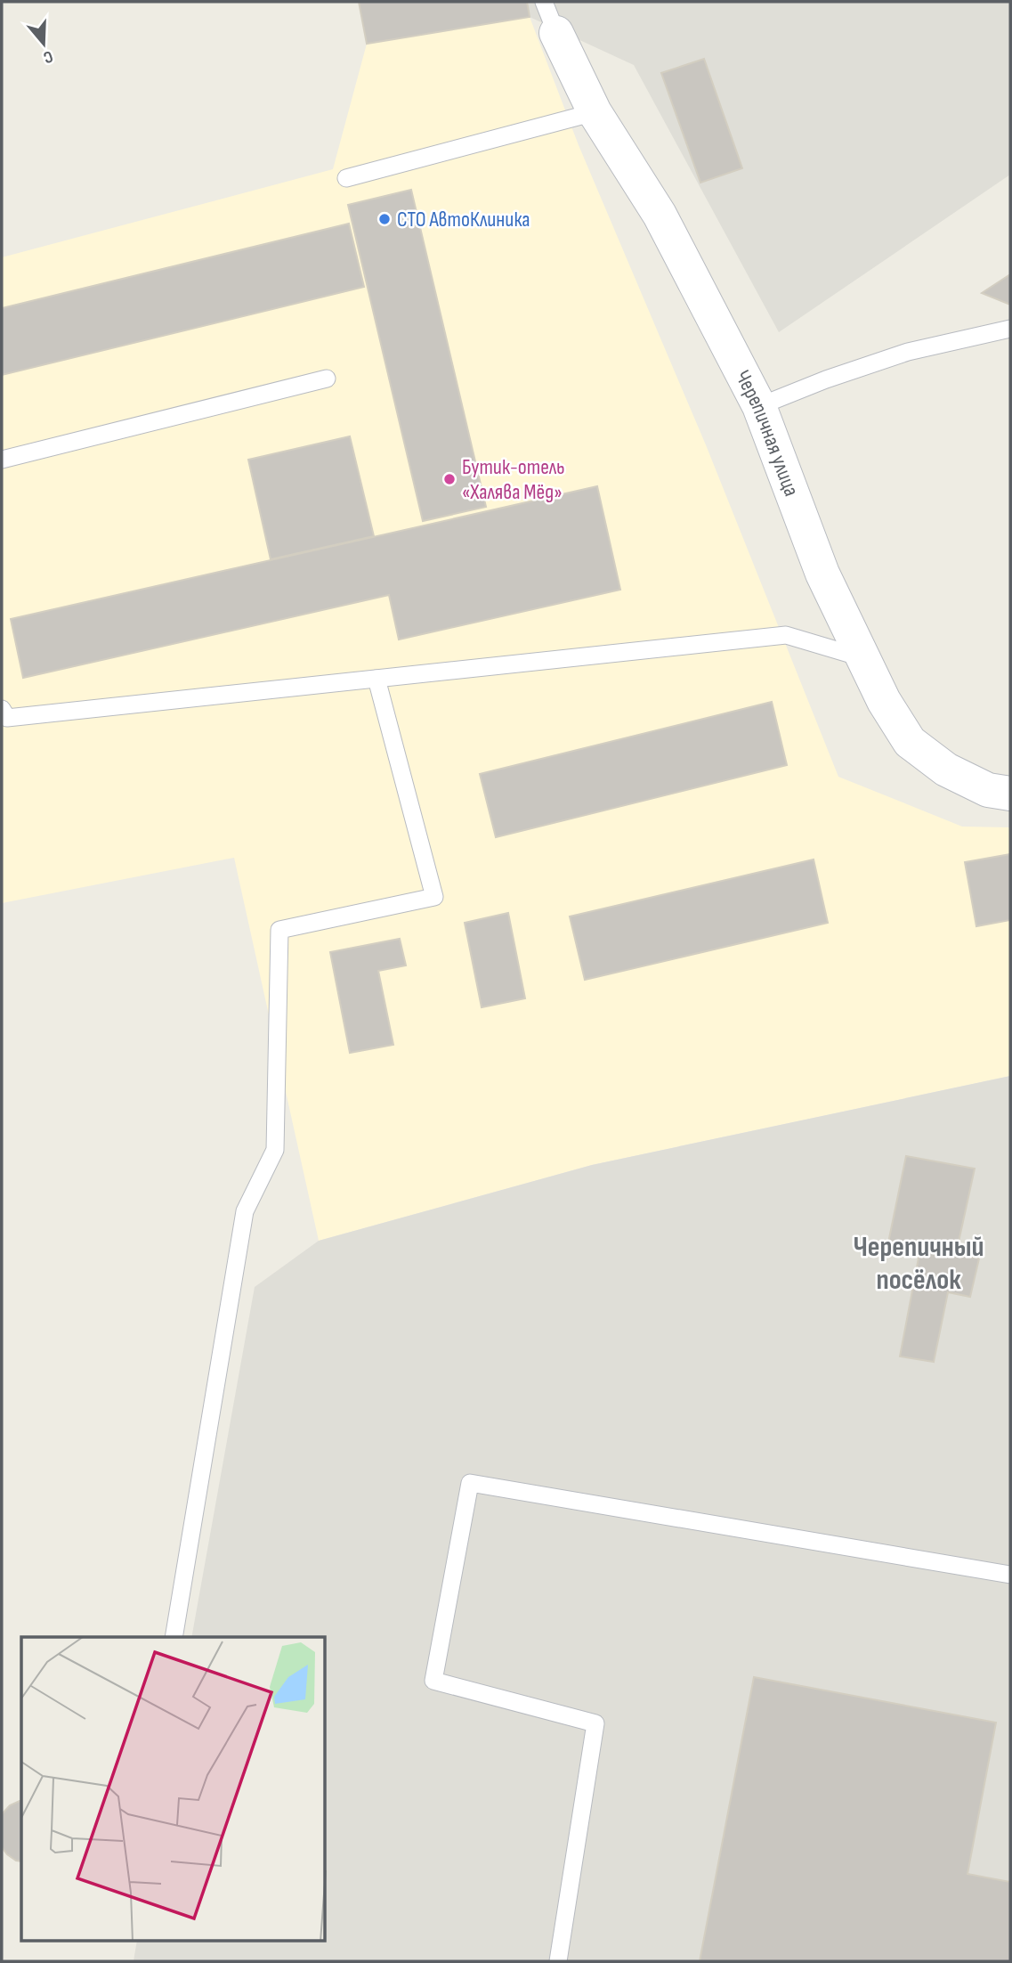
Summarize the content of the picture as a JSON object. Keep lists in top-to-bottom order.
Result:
{
  "streets": {
    "street": ["Черепичная улица"]
  },
  "districts": ["Черепичный посёлок"],
  "places": ["СТО АвтоКлиника", "Бутик-отель «Халява Мёд»"],
  "north": "bottom"
}
